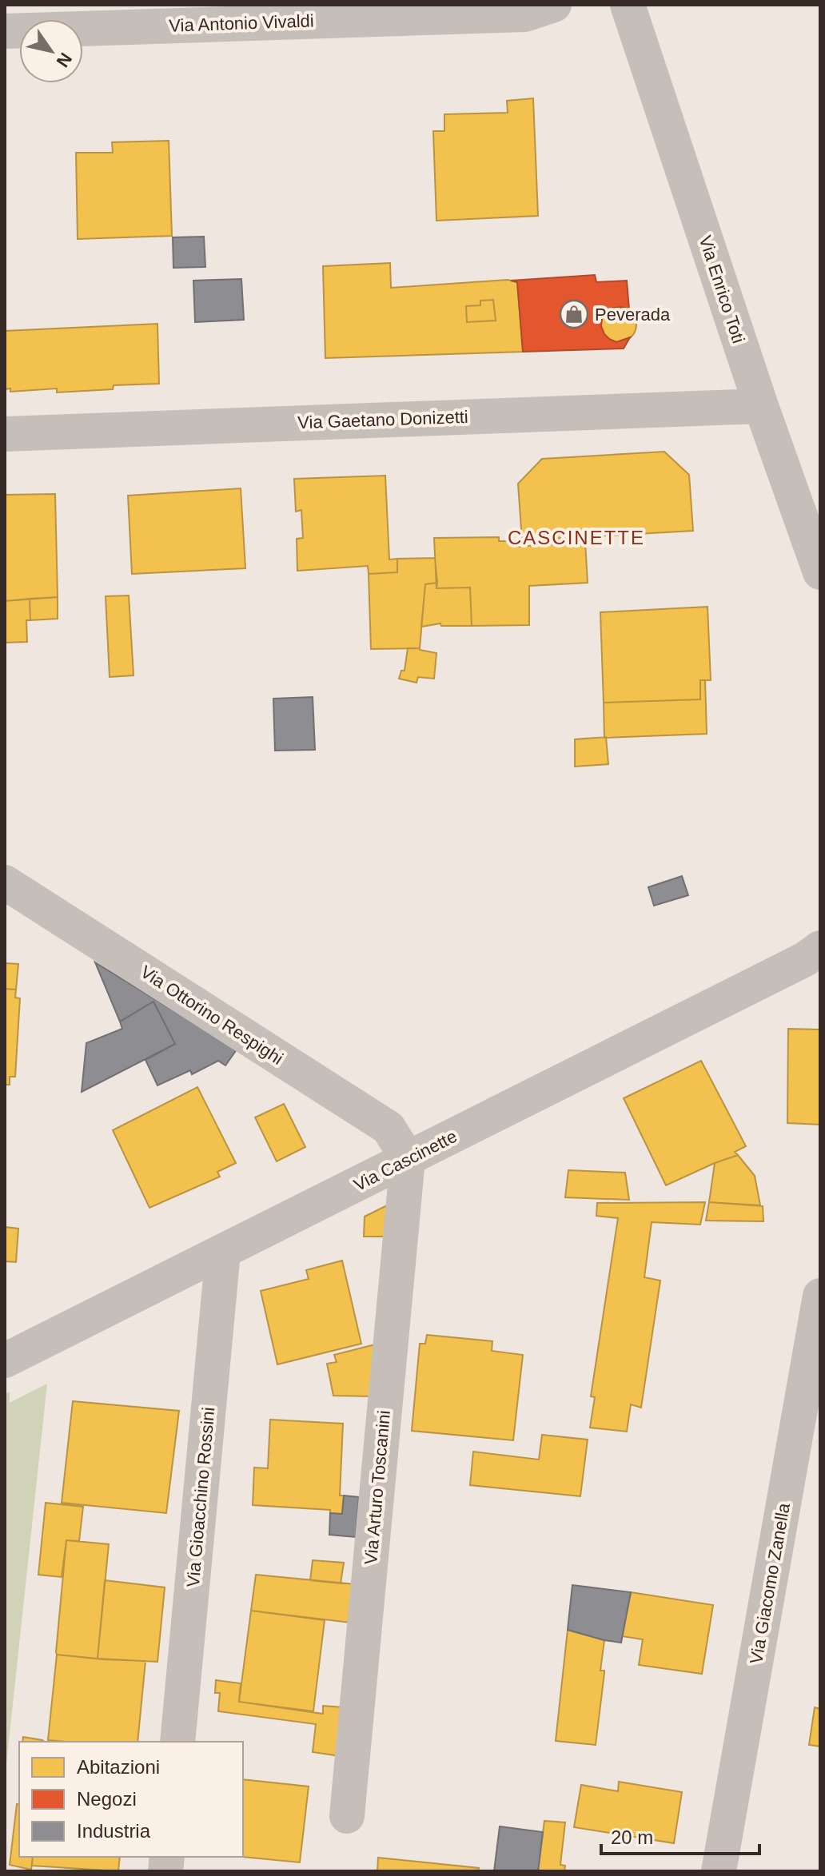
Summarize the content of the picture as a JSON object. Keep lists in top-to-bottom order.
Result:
{
  "streets": {
    "street": [
      "Via Antonio Vivaldi",
      "Via Enrico Toti",
      "Via Gaetano Donizetti",
      "Via Ottorino Respighi",
      "Via Cascinette",
      "Via Arturo Toscanini",
      "Via Gioacchino Rossini",
      "Via Giacomo Zanella"
    ]
  },
  "crossings": [
    ["Via Enrico Toti", "Via Gaetano Donizetti"],
    ["Via Ottorino Respighi", "Via Cascinette"],
    ["Via Ottorino Respighi", "Via Arturo Toscanini"],
    ["Via Cascinette", "Via Arturo Toscanini"],
    ["Via Cascinette", "Via Gioacchino Rossini"]
  ],
  "districts": ["CASCINETTE"],
  "places": {
    "shop": ["Peverada"]
  },
  "legend": ["Abitazioni", "Negozi", "Industria"],
  "scale_bar": "20 m",
  "north": "bottom right"
}
